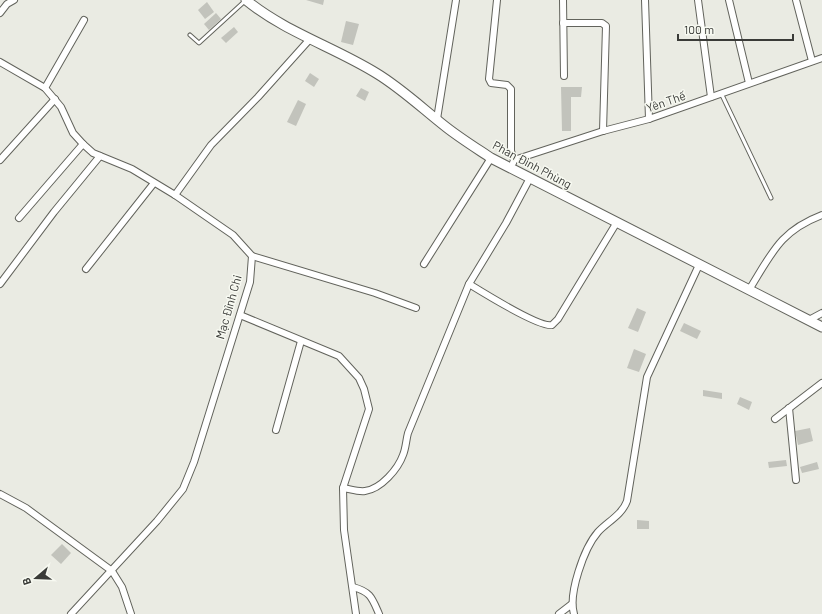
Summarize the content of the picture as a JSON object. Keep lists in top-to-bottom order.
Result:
{
  "streets": {
    "street": ["Yên Thế", "Phan Đình Phùng", "Mạc Đỉnh Chi"]
  },
  "crossings": [
    ["Yên Thế", "Phan Đình Phùng"]
  ],
  "scale_bar": "100 m",
  "north": "left"
}
